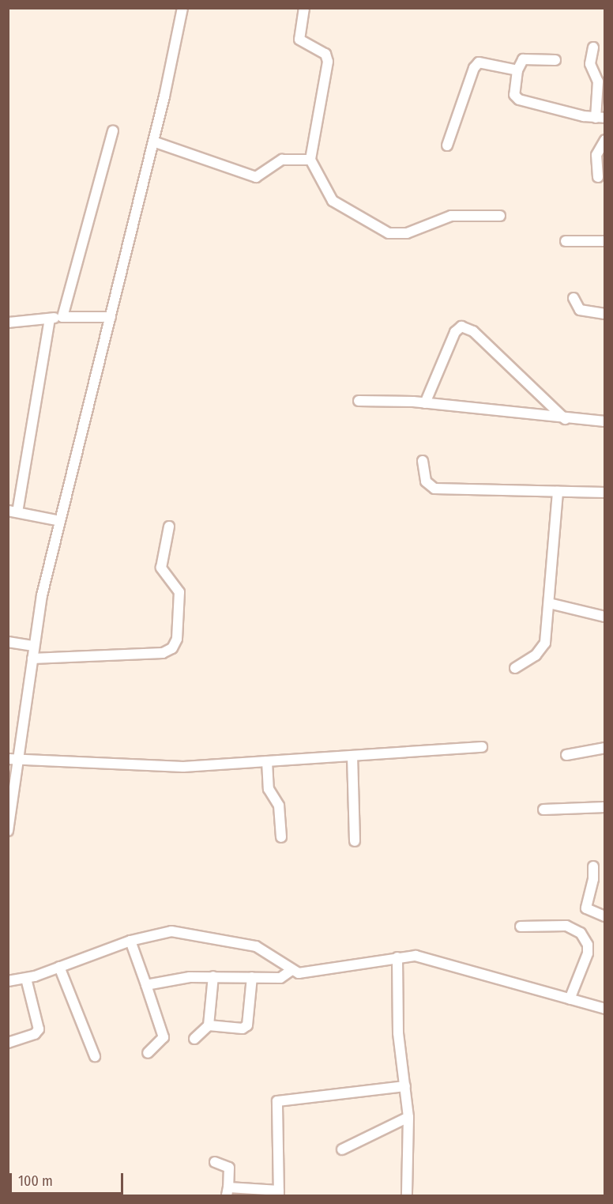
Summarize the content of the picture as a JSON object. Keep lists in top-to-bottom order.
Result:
{
  "scale_bar": "100 m"
}
